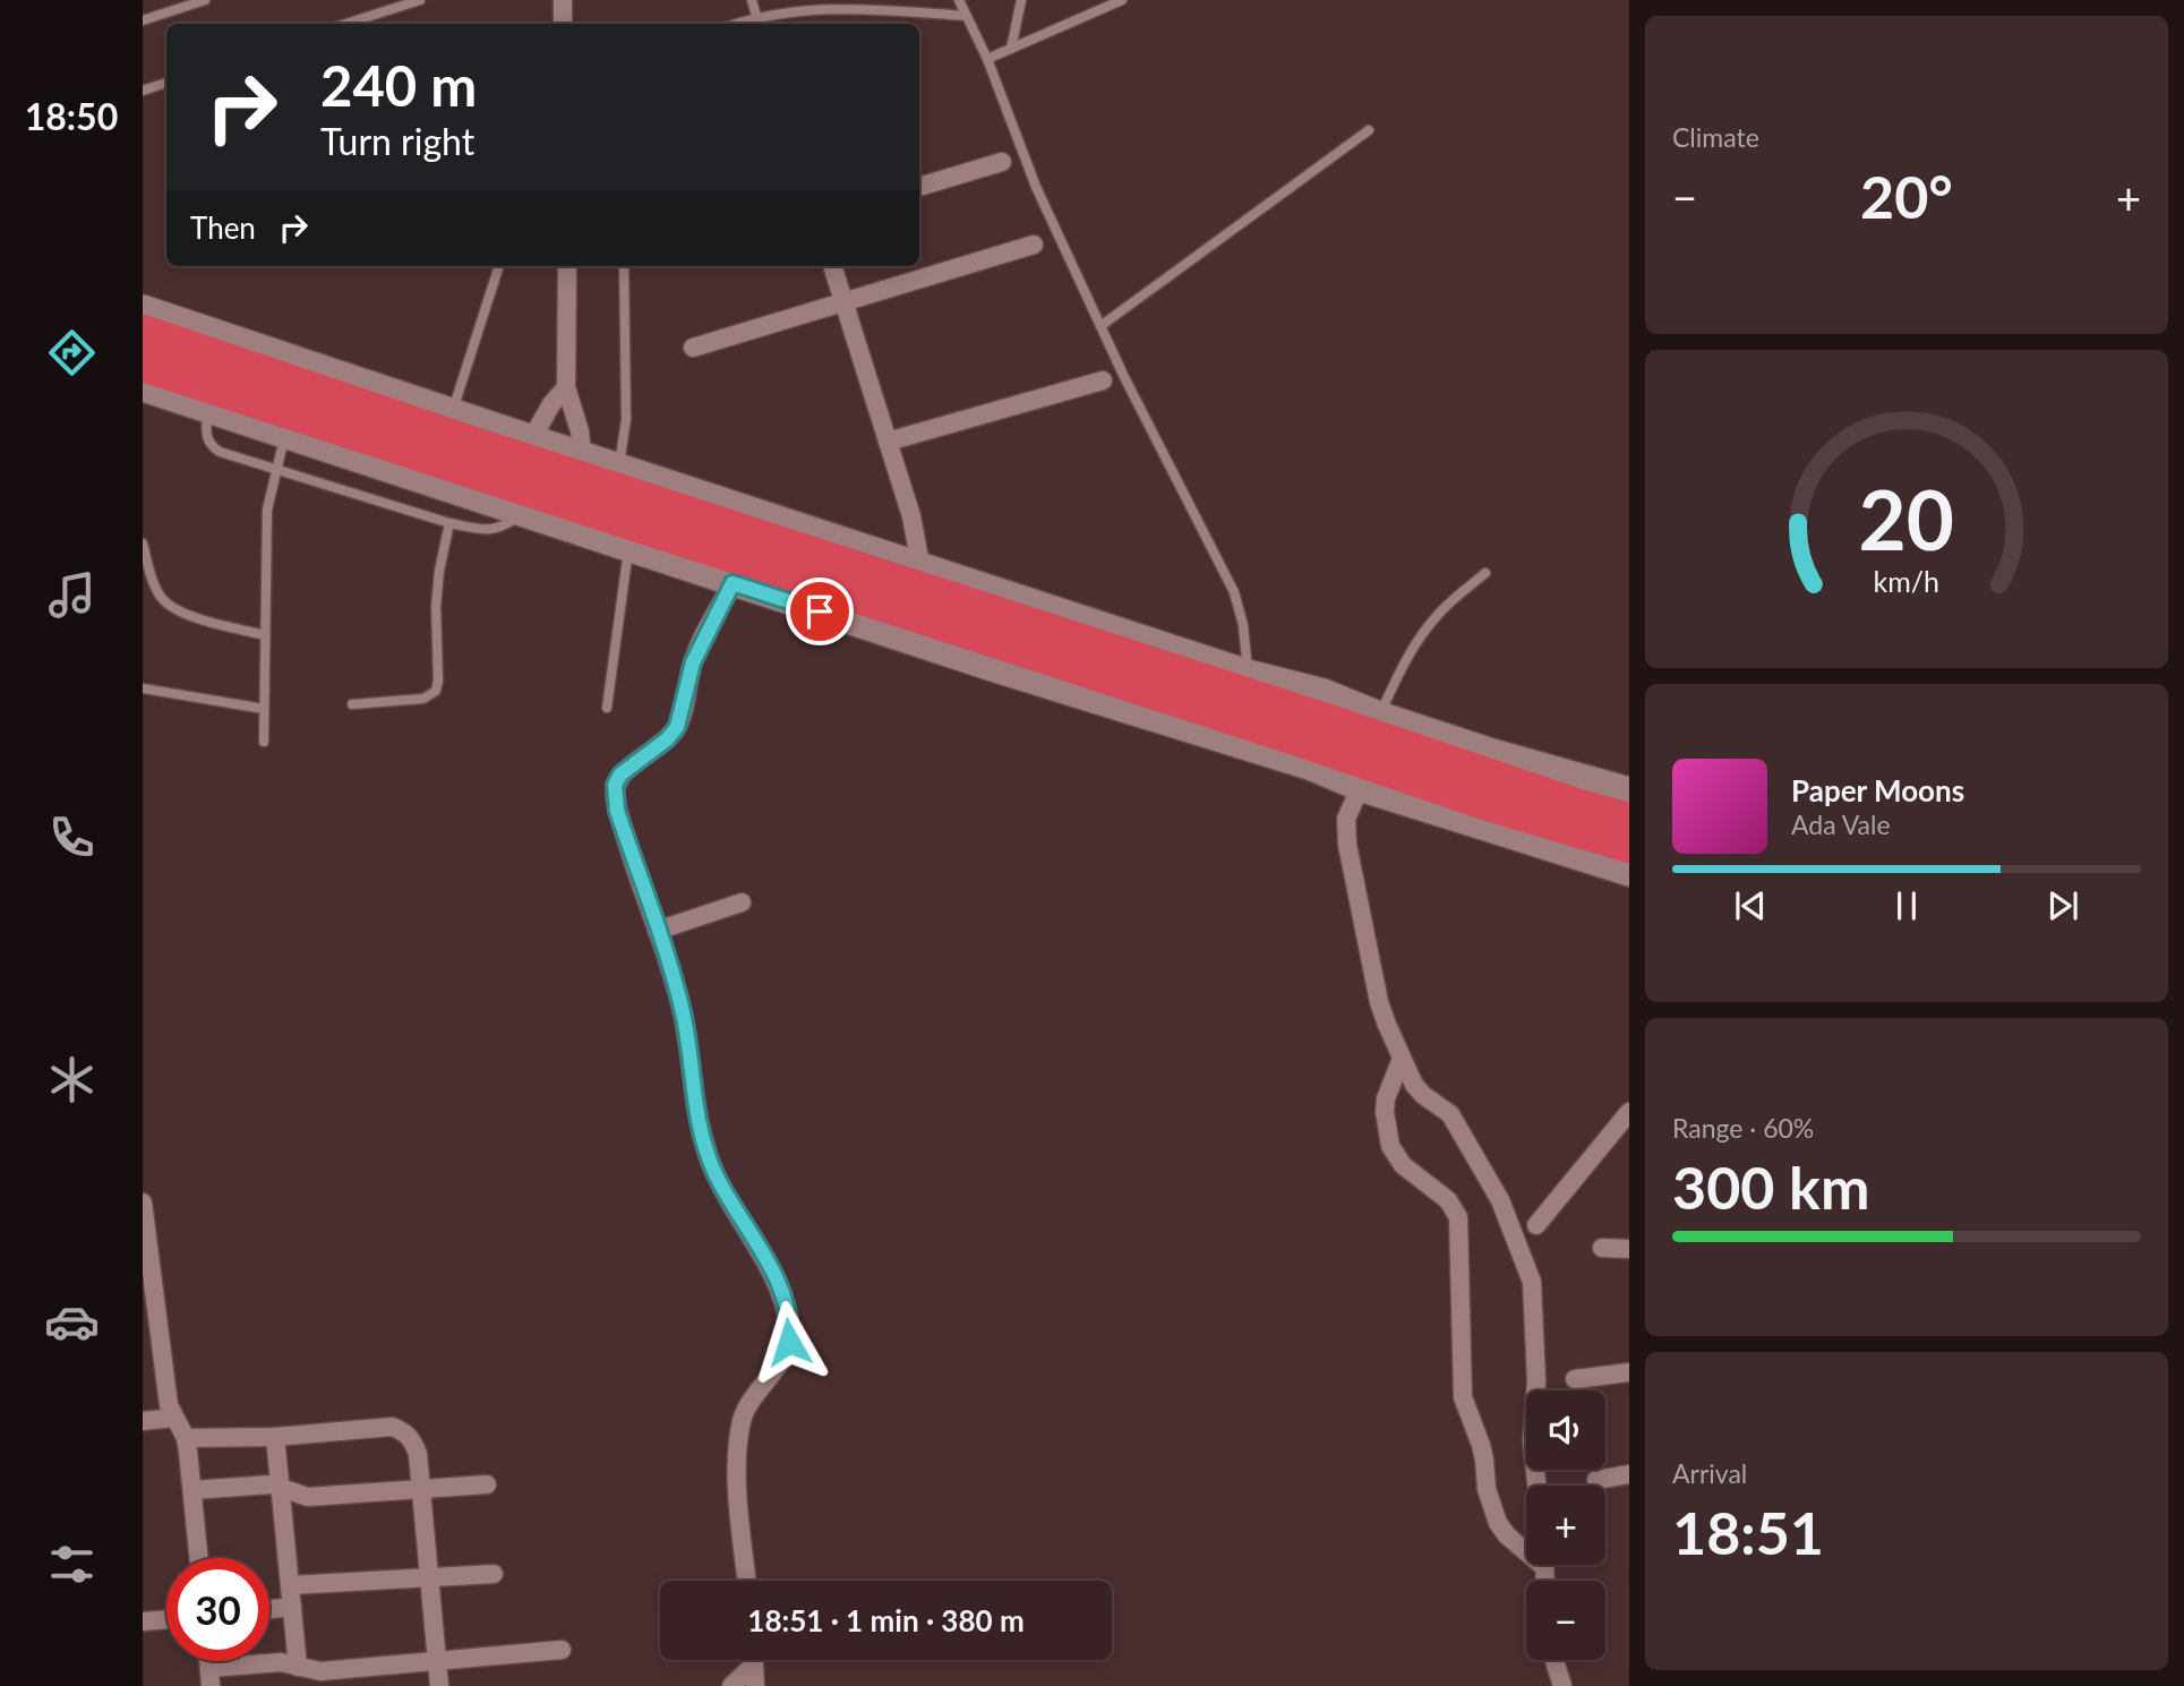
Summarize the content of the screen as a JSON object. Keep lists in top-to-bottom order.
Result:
{
  "page": {
    "tabs": "18:50",
    "tile": [
      "Climate",
      ["Range · 60%", "300 km"],
      ["Arrival", "18:51"]
    ],
    "turn": ["240 m", "Turn right"],
    "heat": ["−", "20°", "+"],
    "then": "Then",
    "song": ["Paper Moons", "Ada Vale"],
    "map_buttons": ["+", "−"],
    "limit": "30",
    "trip": "18:51 · 1 min · 380 m",
    "gauge": ["20", "km/h"]
  }
}
